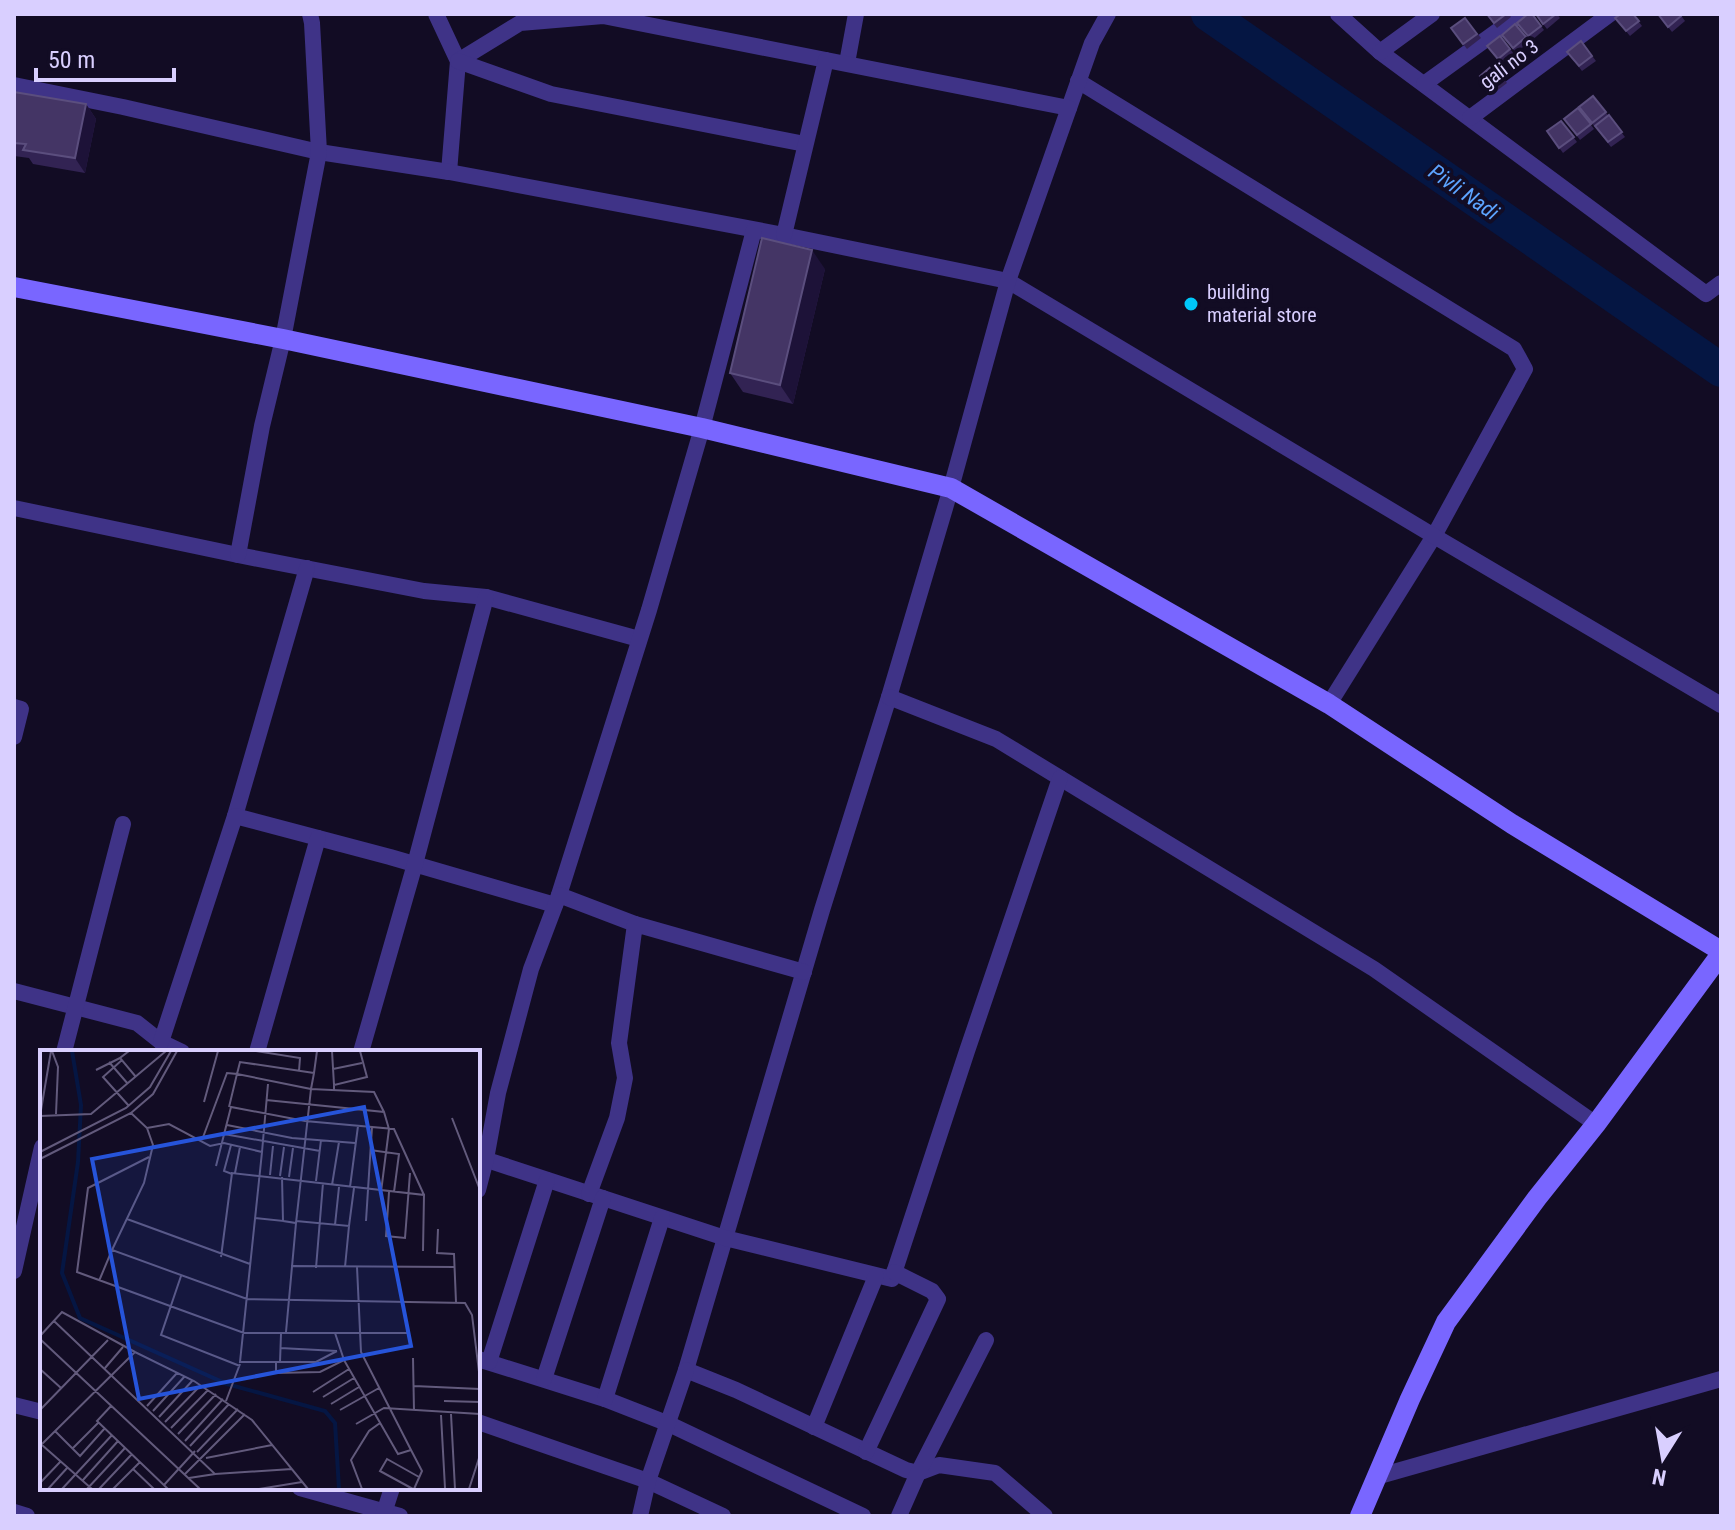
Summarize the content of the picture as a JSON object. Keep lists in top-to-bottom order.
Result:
{
  "streets": {
    "street": ["gali no 3"]
  },
  "water": ["Pivli Nadi"],
  "places": ["building material store"],
  "scale_bar": "50 m",
  "north": "bottom"
}
